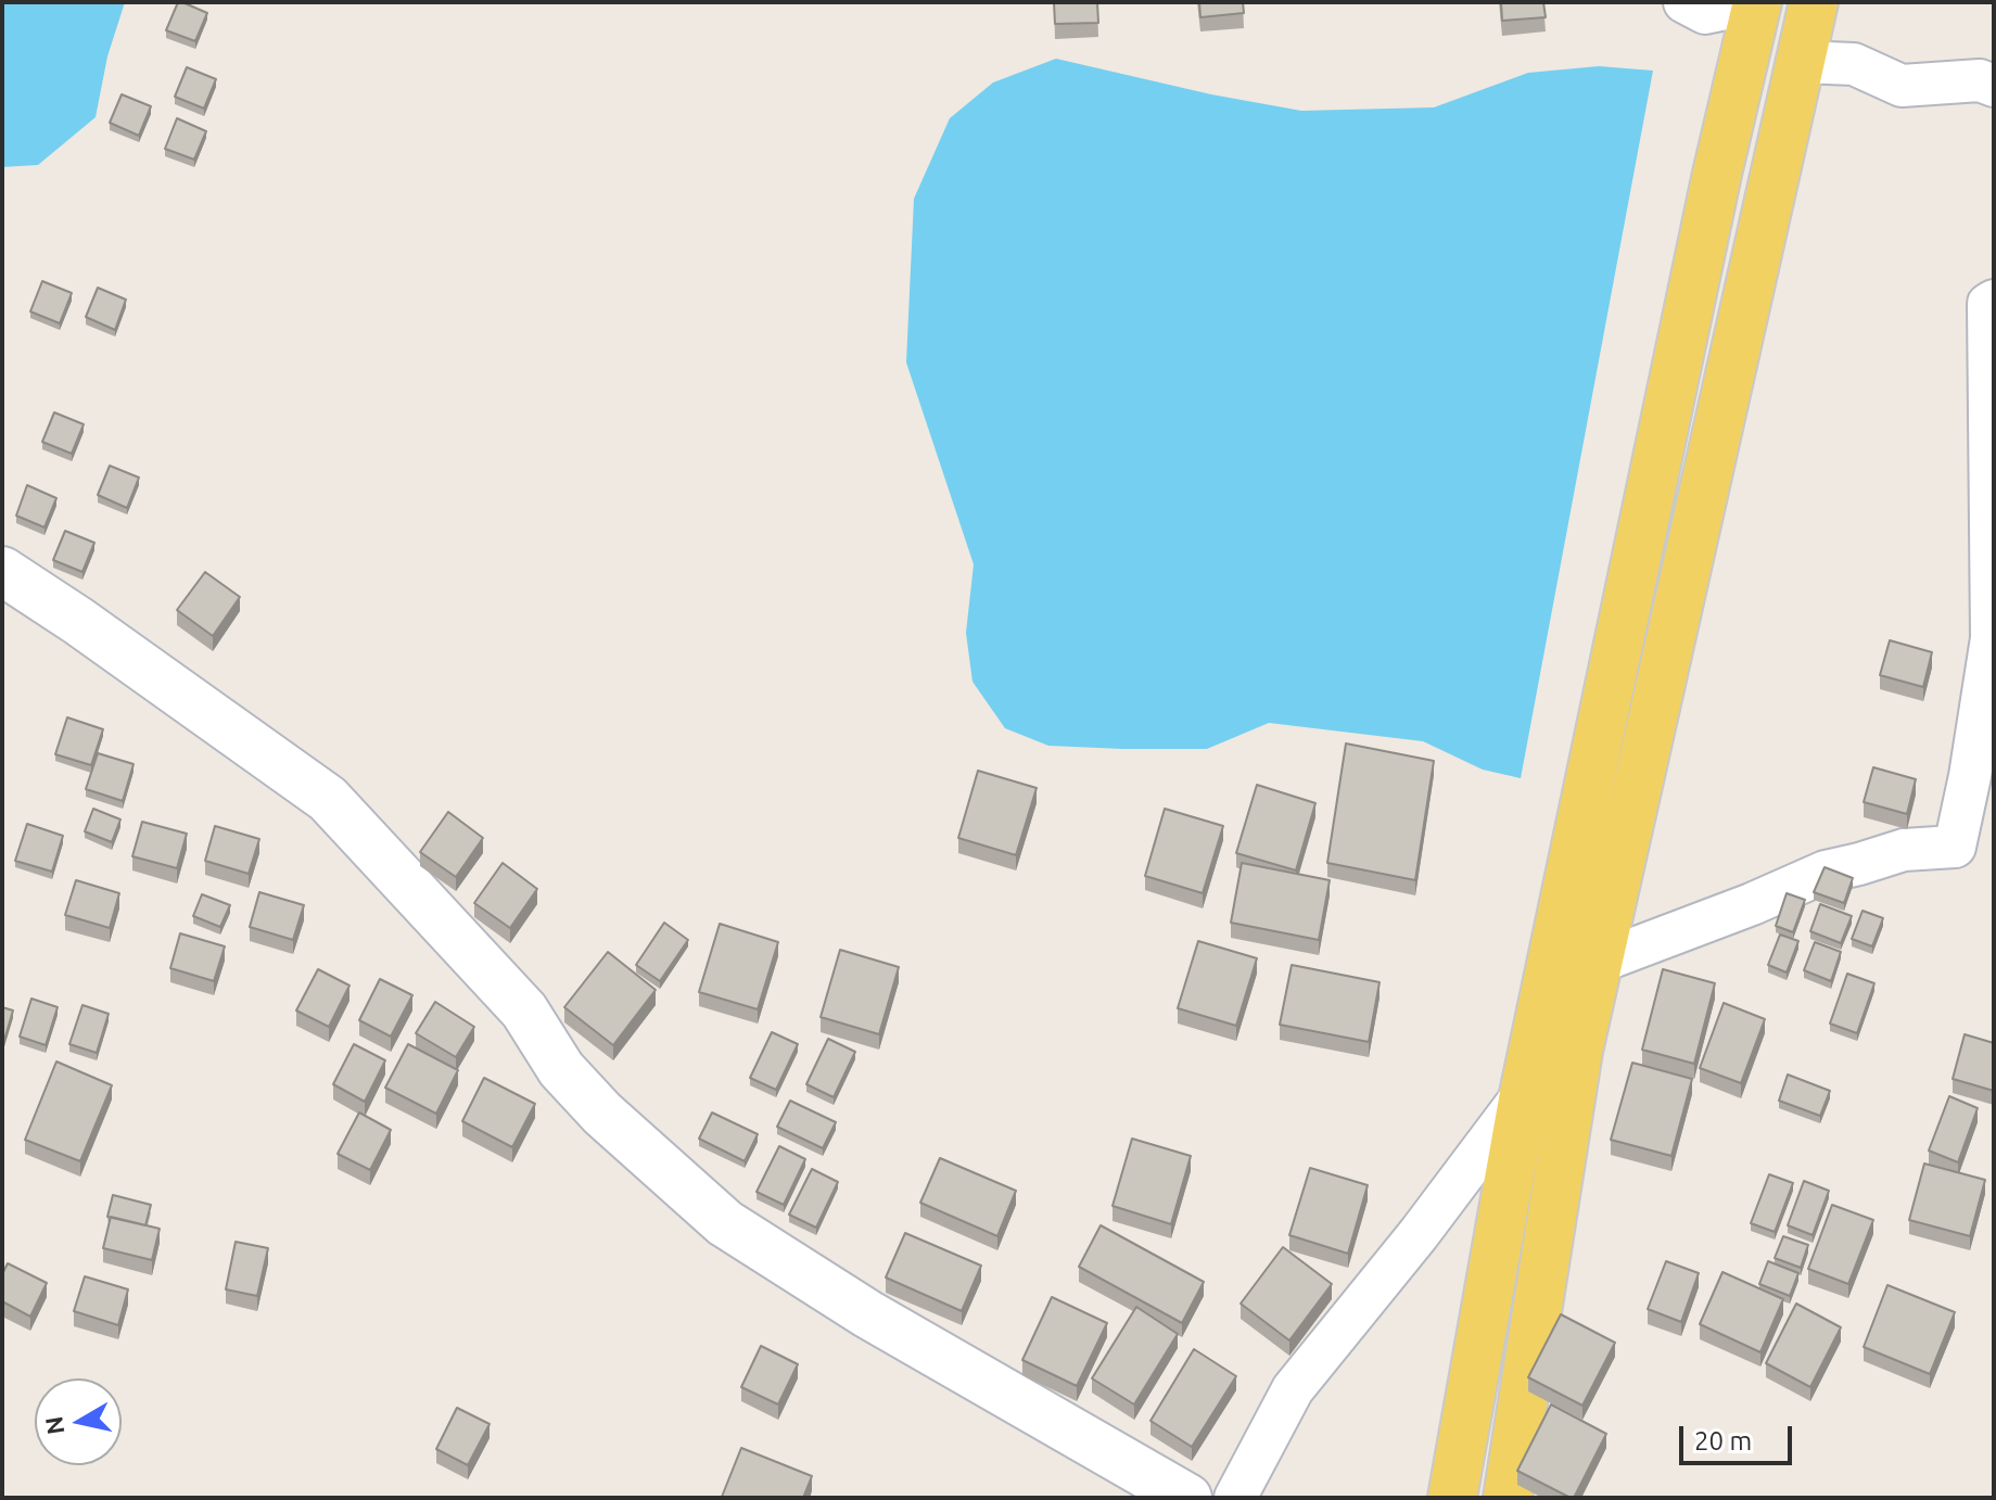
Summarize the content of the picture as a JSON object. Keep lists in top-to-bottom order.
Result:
{
  "scale_bar": "20 m",
  "north": "left"
}
